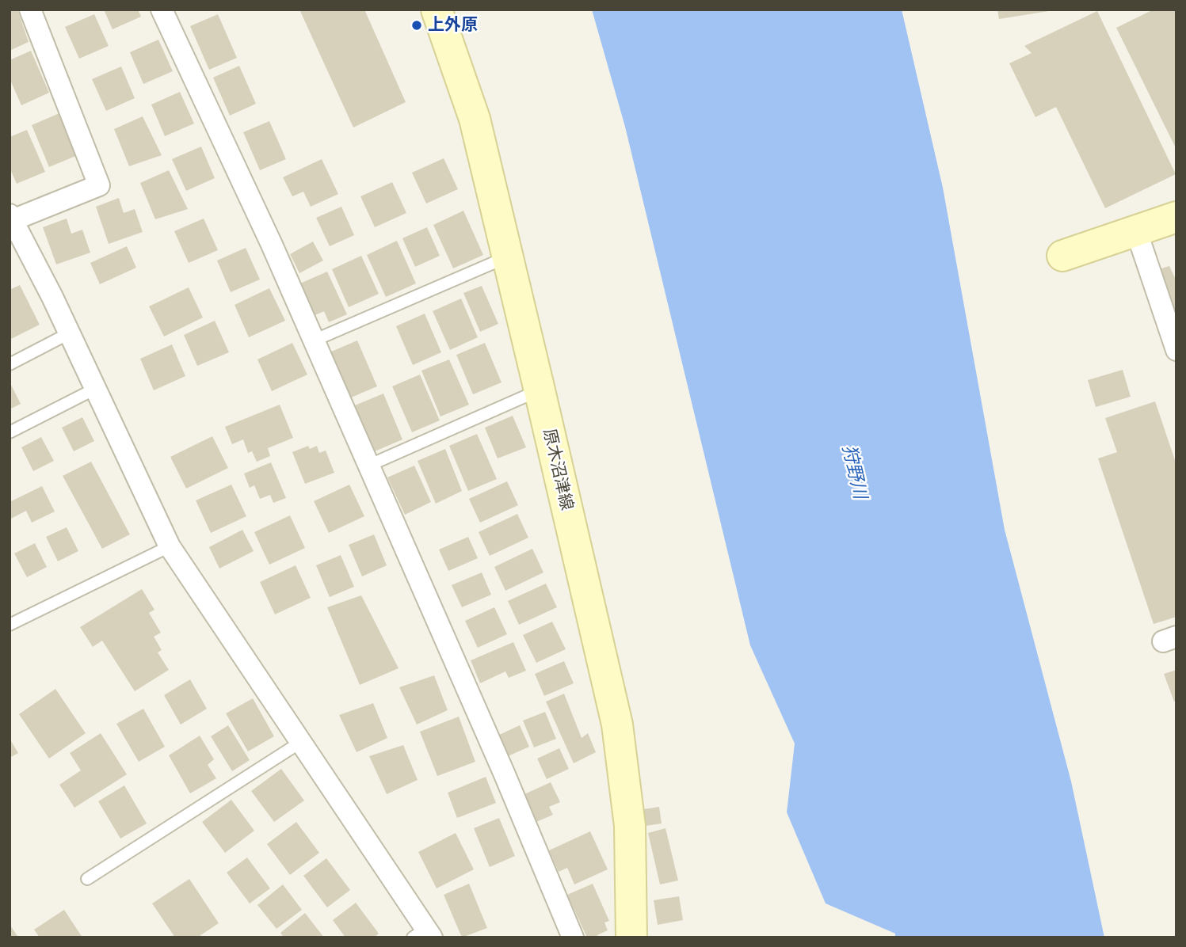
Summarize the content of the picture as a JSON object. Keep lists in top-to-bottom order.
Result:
{
  "streets": {
    "main road": ["原木沼津線"]
  },
  "water": ["狩野川"],
  "places": ["上外原"]
}
